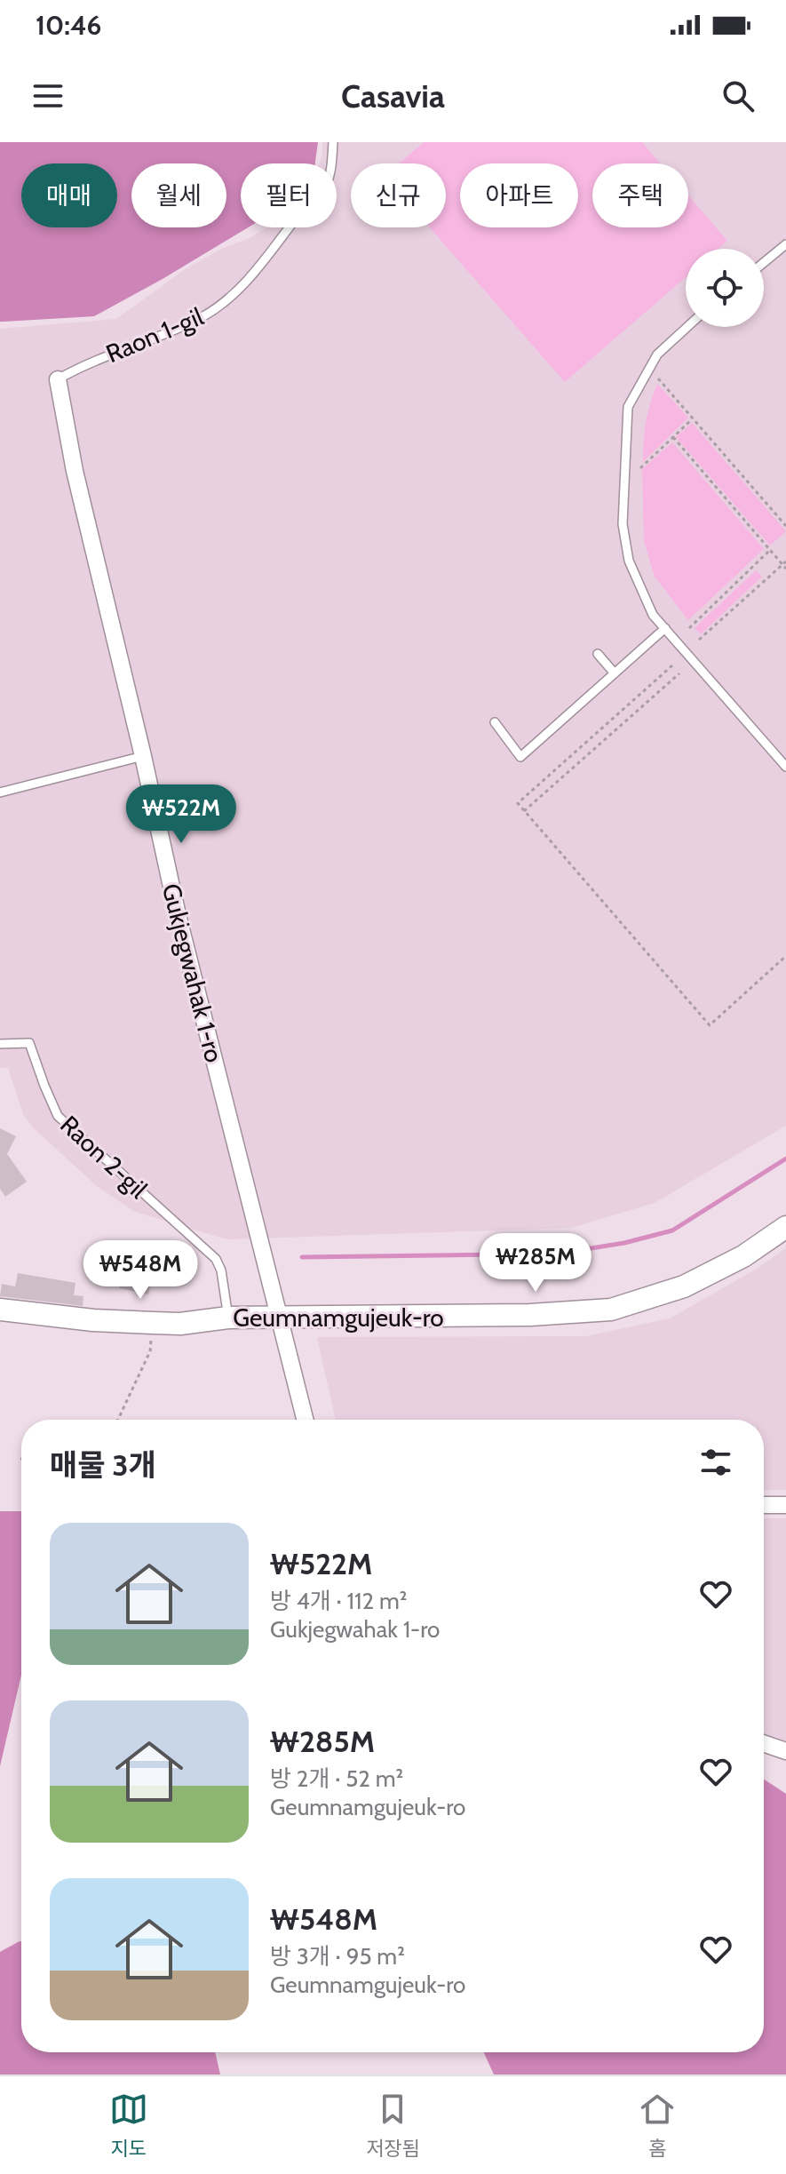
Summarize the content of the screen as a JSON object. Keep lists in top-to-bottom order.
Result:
{
  "streets": {
    "main road": ["Geumnamgujeuk-ro"],
    "street": ["Gukjegwahak 1-ro"],
    "lane": ["Raon 1-gil", "Raon 2-gil"]
  },
  "crossings": [
    ["Raon 1-gil", "Gukjegwahak 1-ro"],
    ["Gukjegwahak 1-ro", "Geumnamgujeuk-ro"],
    ["Raon 2-gil", "Geumnamgujeuk-ro"]
  ],
  "page": {
    "status": "10:46",
    "header": "Casavia",
    "chip": [
      "매매",
      "월세",
      "필터",
      "신규",
      "아파트",
      "주택"
    ],
    "price": ["₩522M", "₩285M", "₩548M"],
    "heading": "매물 3개",
    "list": [
      {
        "name": "₩522M",
        "note": "방 4개 · 112 m² · Gukjegwahak 1-ro"
      },
      {
        "name": "₩285M",
        "note": "방 2개 · 52 m² · Geumnamgujeuk-ro"
      },
      {
        "name": "₩548M",
        "note": "방 3개 · 95 m² · Geumnamgujeuk-ro"
      }
    ],
    "tabs": ["지도", "저장됨", "홈"]
  }
}
